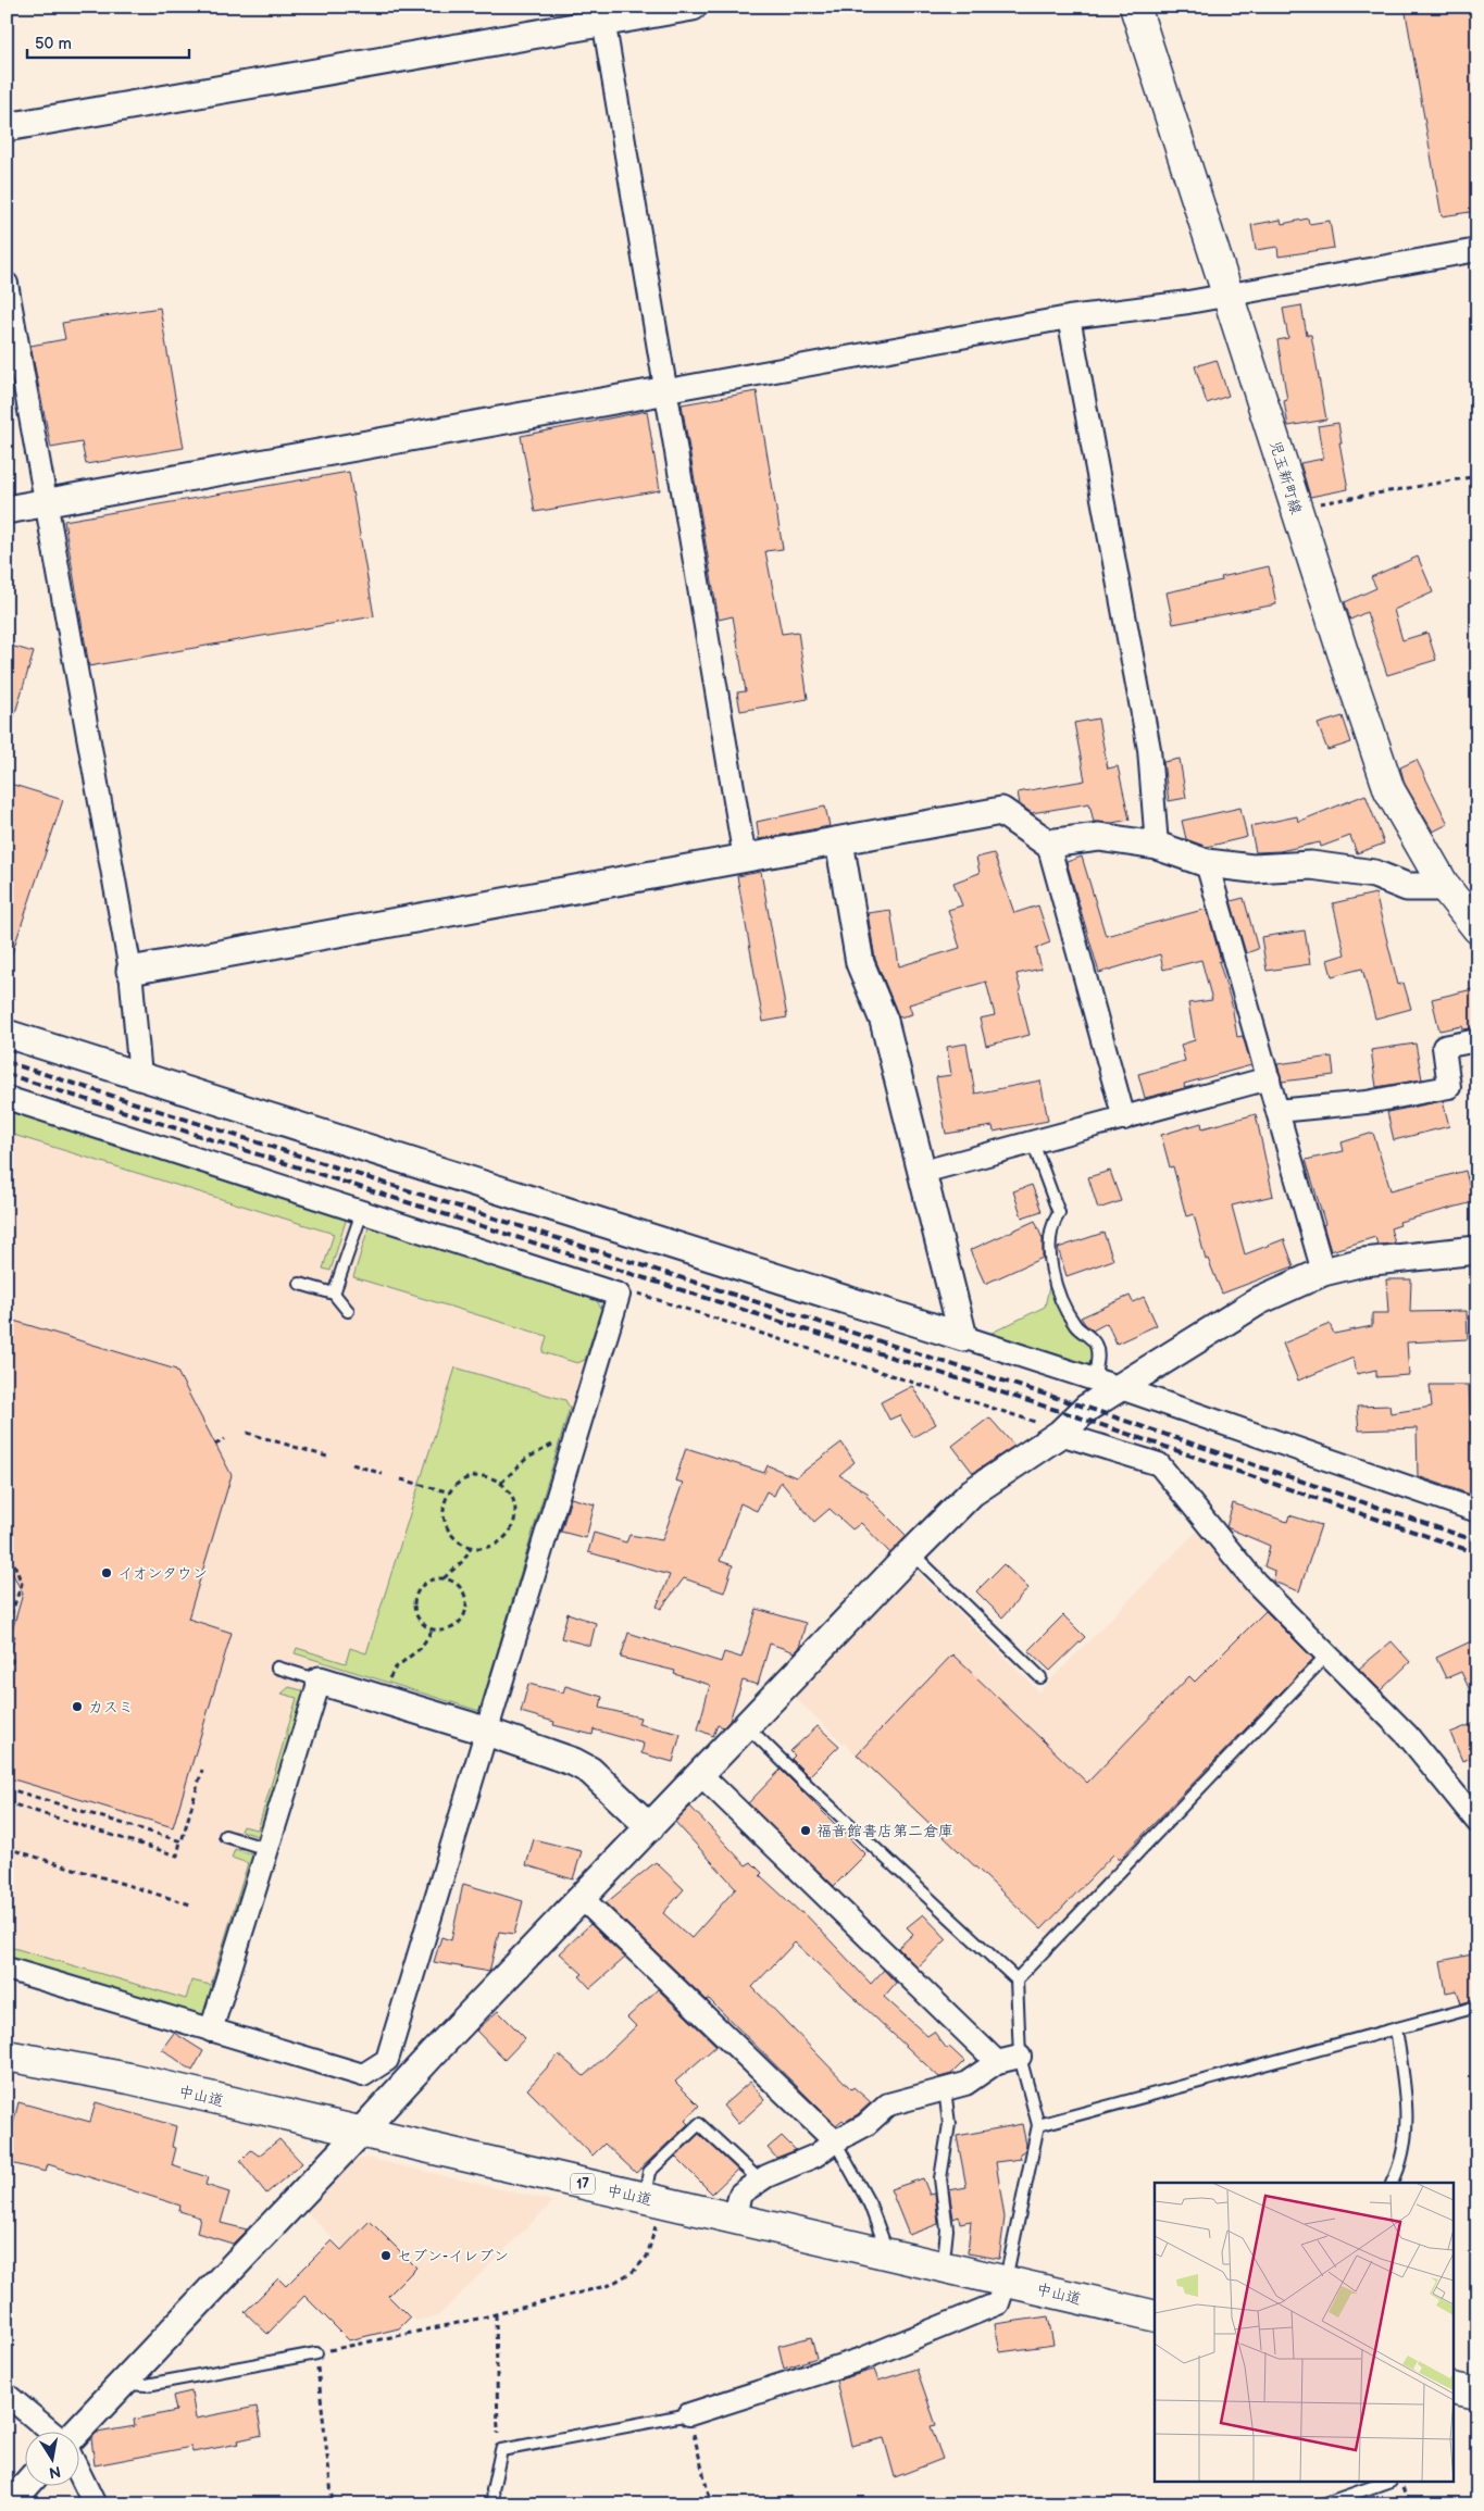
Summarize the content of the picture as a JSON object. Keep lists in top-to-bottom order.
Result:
{
  "streets": {
    "main road": ["児玉新町線", "中山道", "17"]
  },
  "places": [
    "イオンタウン",
    "カスミ",
    "福音館書店第二倉庫",
    "セブン-イレブン"
  ],
  "scale_bar": "50 m",
  "north": "bottom"
}
